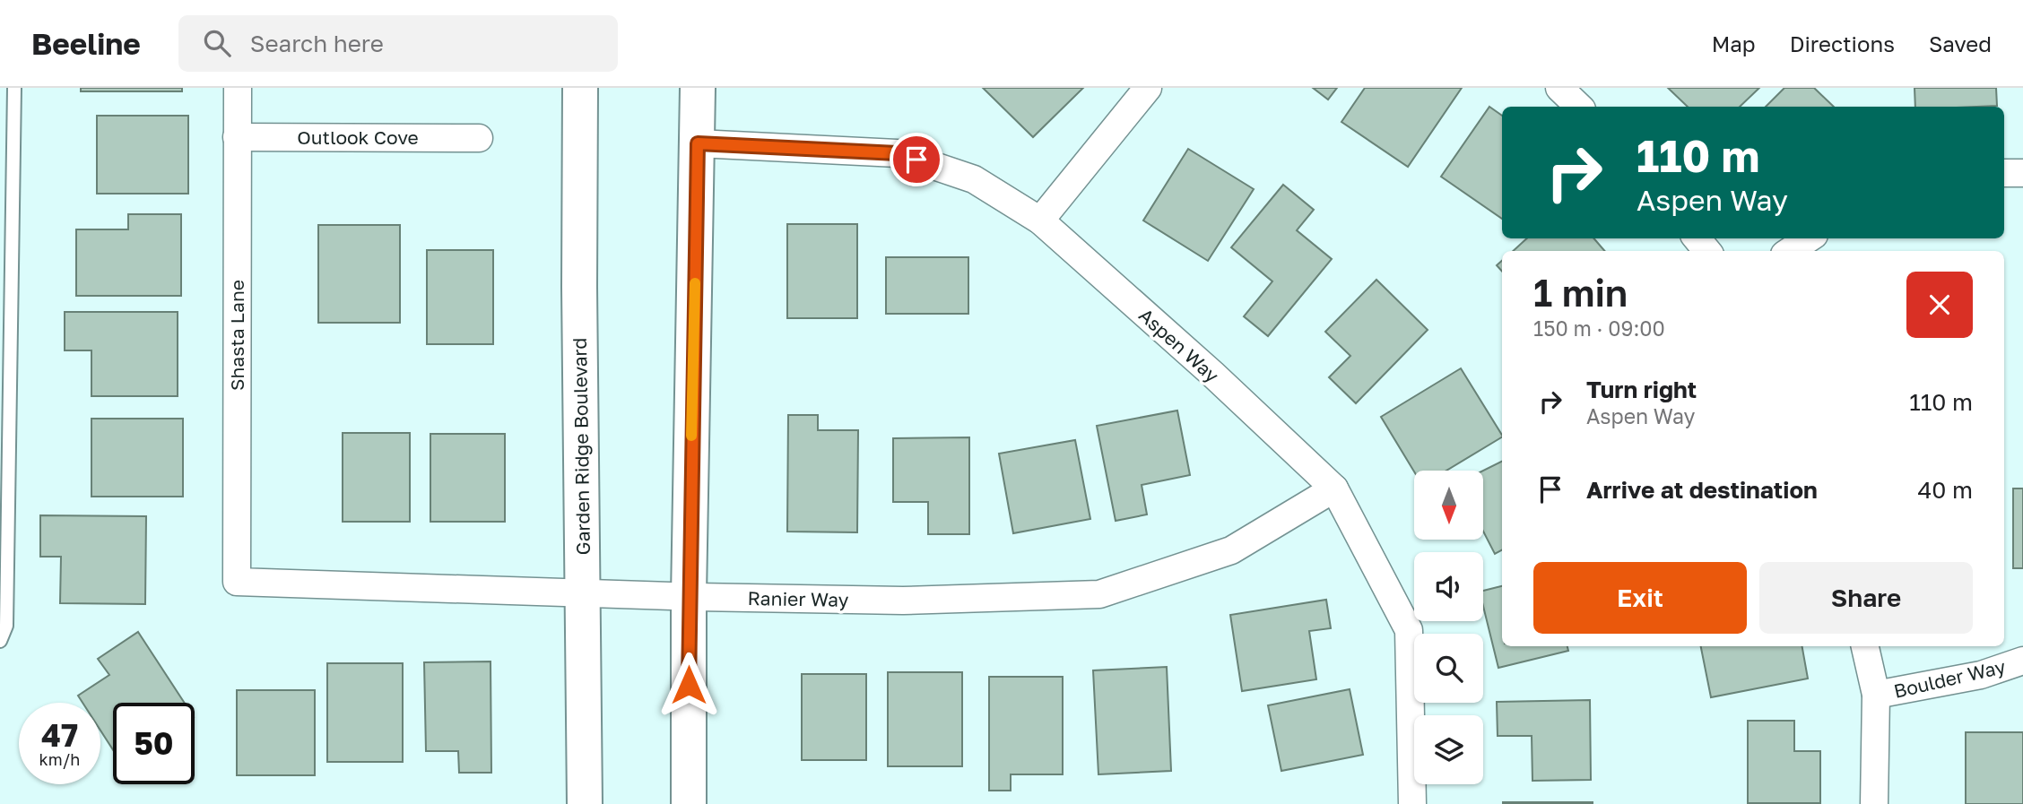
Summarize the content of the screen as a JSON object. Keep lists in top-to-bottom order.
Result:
{
  "streets": {
    "main road": ["Garden Ridge Boulevard"],
    "street": [
      "Outlook Cove",
      "Shasta Lane",
      "Aspen Way",
      "Ranier Way",
      "Boulder Way"
    ]
  },
  "crossings": [
    ["Outlook Cove", "Shasta Lane"],
    ["Shasta Lane", "Ranier Way"],
    ["Aspen Way", "Ranier Way"],
    ["Garden Ridge Boulevard", "Ranier Way"]
  ],
  "north": "bottom",
  "page": {
    "header": "Beeline",
    "search": "Search here",
    "nav": ["Map", "Directions", "Saved"],
    "turn": ["110 m", "Aspen Way"],
    "heading": ["1 min", "150 m · 09:00"],
    "list": [
      {
        "name": "Turn right",
        "note": "Aspen Way",
        "value": "110 m"
      },
      {
        "name": "Arrive at destination",
        "value": "40 m"
      }
    ],
    "buttons": ["Exit", "Share"],
    "speed": "47 km/h",
    "limit": "50"
  }
}
